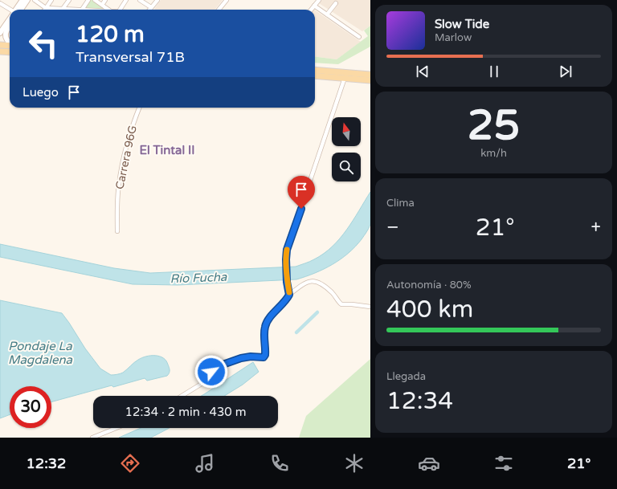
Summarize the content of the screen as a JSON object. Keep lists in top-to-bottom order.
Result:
{
  "streets": {
    "street": ["Carrera 96G"]
  },
  "districts": ["El Tintal II"],
  "water": ["Río Fucha", "Pondaje La Magdalena"],
  "north": "top",
  "page": {
    "turn": ["120 m", "Transversal 71B"],
    "song": ["Slow Tide", "Marlow"],
    "then": "Luego",
    "tile": [
      ["25", "km/h"],
      "Clima",
      ["Autonomía · 80%", "400 km"],
      ["Llegada", "12:34"]
    ],
    "heat": ["−", "21°", "+"],
    "limit": "30",
    "trip": "12:34 · 2 min · 430 m",
    "tabs": ["12:32", "21°"]
  }
}
